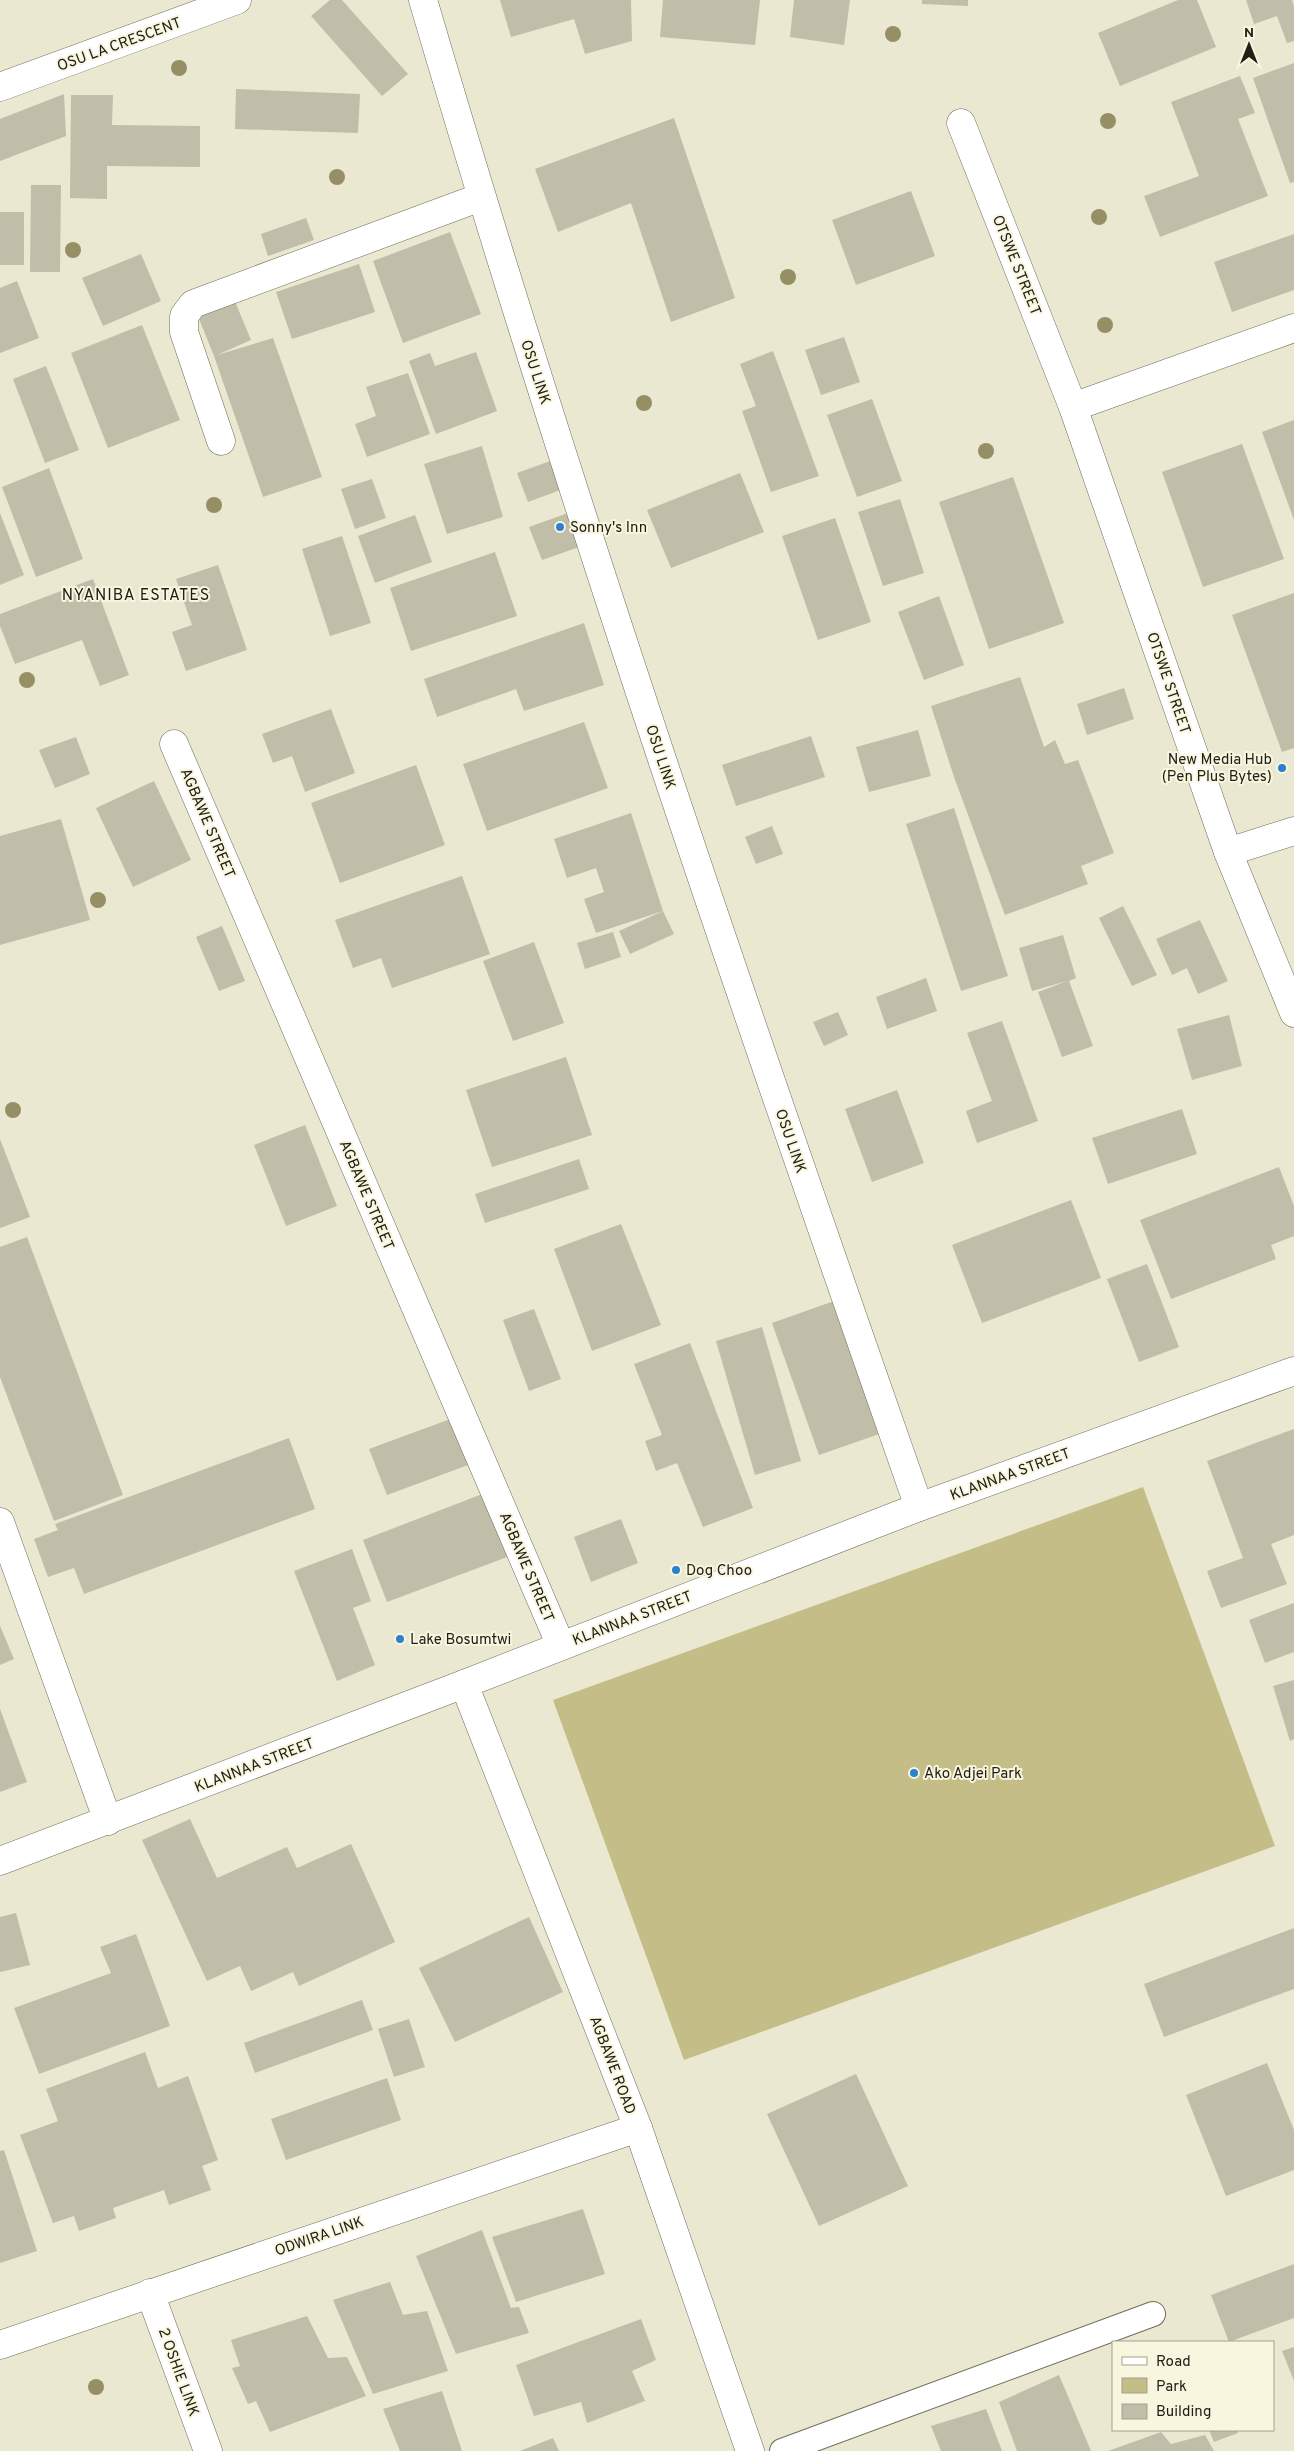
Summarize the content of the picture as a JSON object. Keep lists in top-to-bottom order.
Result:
{
  "streets": {
    "street": [
      "OSU LA CRESCENT",
      "OTSWE STREET",
      "OSU LINK",
      "AGBAWE STREET",
      "KLANNAA STREET",
      "AGBAWE ROAD",
      "ODWIRA LINK",
      "2 OSHIE LINK"
    ]
  },
  "crossings": [
    ["OSU LINK", "KLANNAA STREET"],
    ["AGBAWE STREET", "KLANNAA STREET"],
    ["KLANNAA STREET", "AGBAWE ROAD"],
    ["AGBAWE ROAD", "ODWIRA LINK"],
    ["ODWIRA LINK", "2 OSHIE LINK"]
  ],
  "districts": ["NYANIBA ESTATES"],
  "places": [
    "Sonny's Inn",
    "New Media Hub (Pen Plus Bytes)",
    "Dog Choo",
    "Lake Bosumtwi",
    "Ako Adjei Park"
  ],
  "legend": ["Road", "Park", "Building"],
  "north": "top"
}
